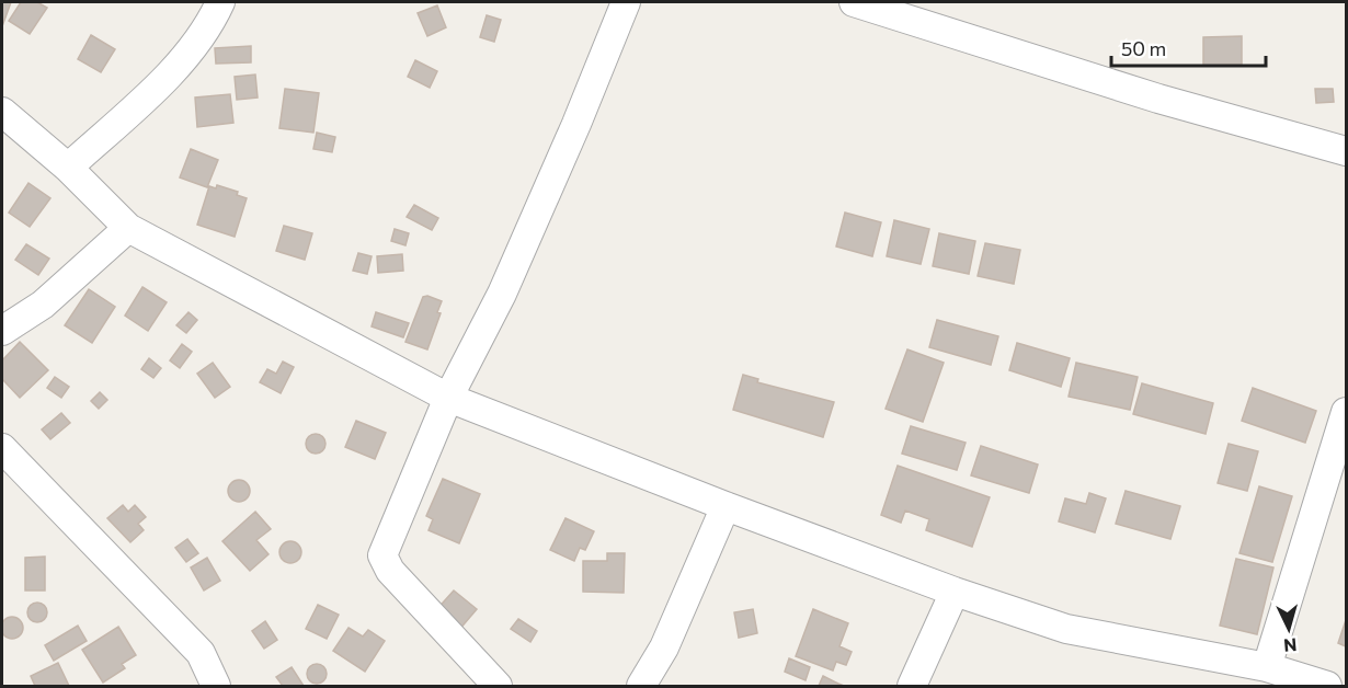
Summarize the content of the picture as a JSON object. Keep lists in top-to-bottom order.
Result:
{
  "scale_bar": "50 m",
  "north": "bottom"
}
